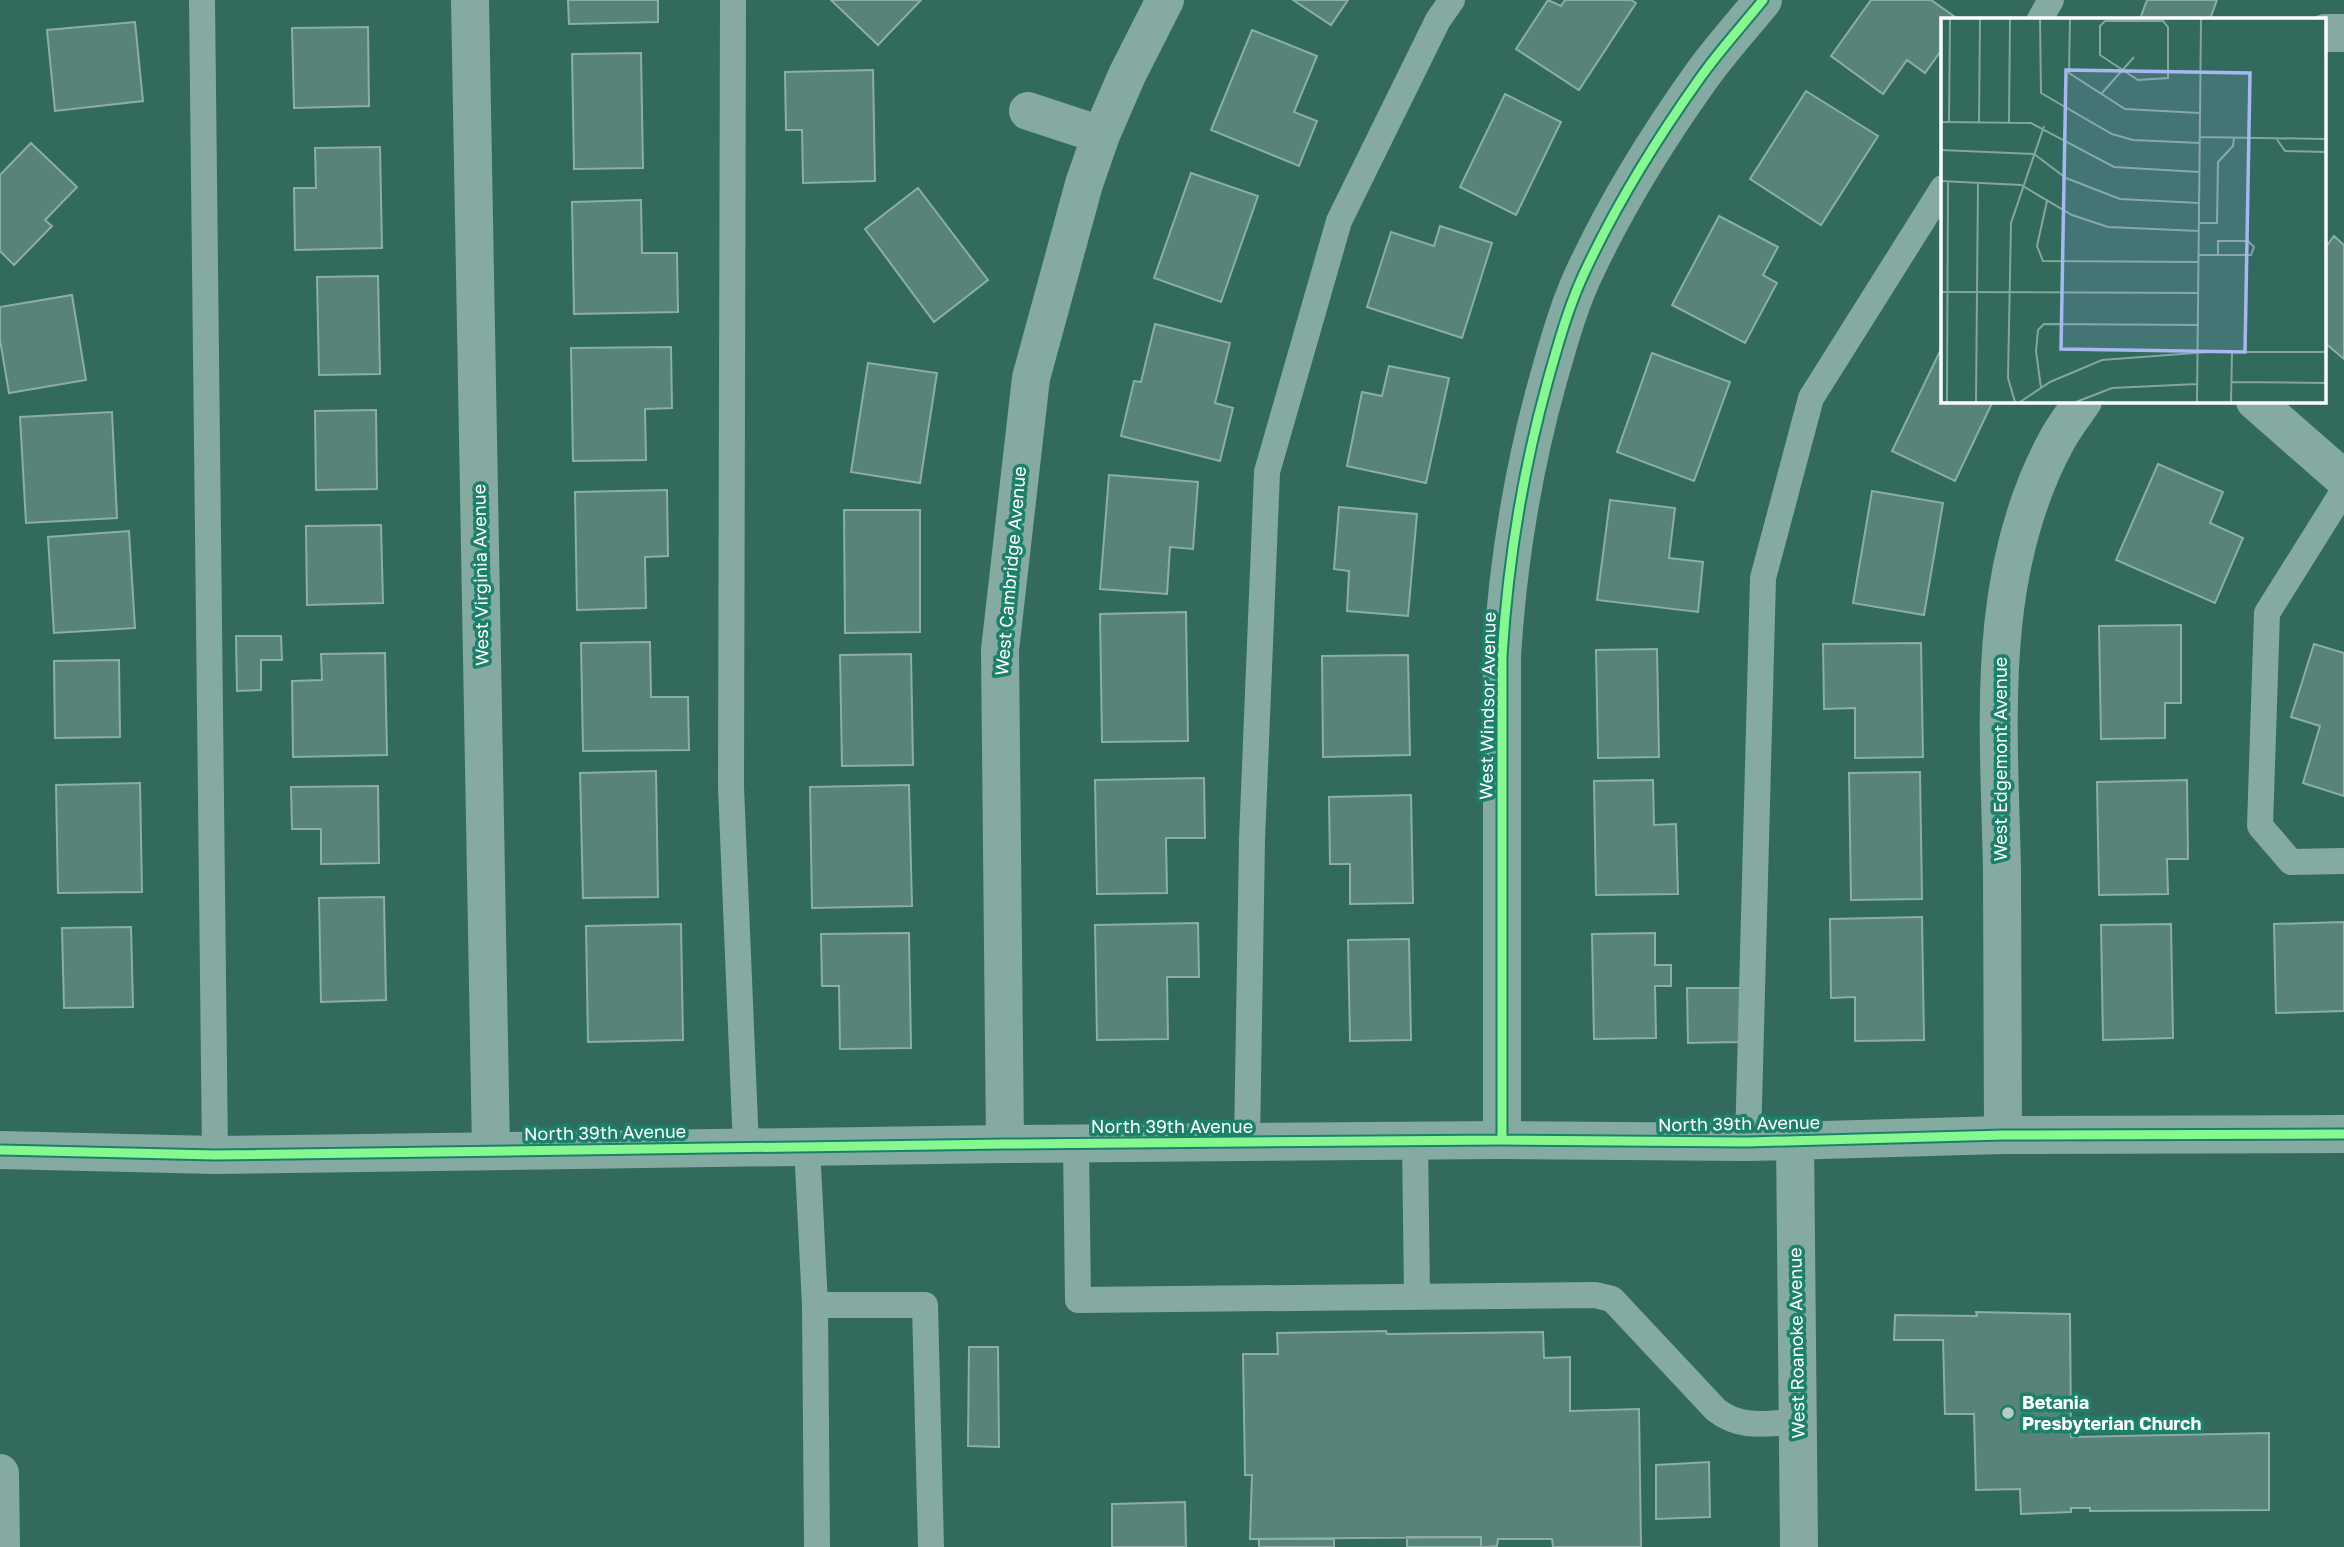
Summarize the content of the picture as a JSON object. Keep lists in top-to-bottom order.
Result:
{
  "streets": {
    "street": [
      "West Cambridge Avenue",
      "West Virginia Avenue",
      "West Windsor Avenue",
      "West Edgemont Avenue",
      "North 39th Avenue",
      "West Roanoke Avenue"
    ]
  },
  "crossings": [
    ["West Cambridge Avenue", "North 39th Avenue"],
    ["West Virginia Avenue", "North 39th Avenue"],
    ["West Windsor Avenue", "North 39th Avenue"],
    ["West Edgemont Avenue", "North 39th Avenue"],
    ["North 39th Avenue", "West Roanoke Avenue"]
  ],
  "places": ["Betania Presbyterian Church"]
}
